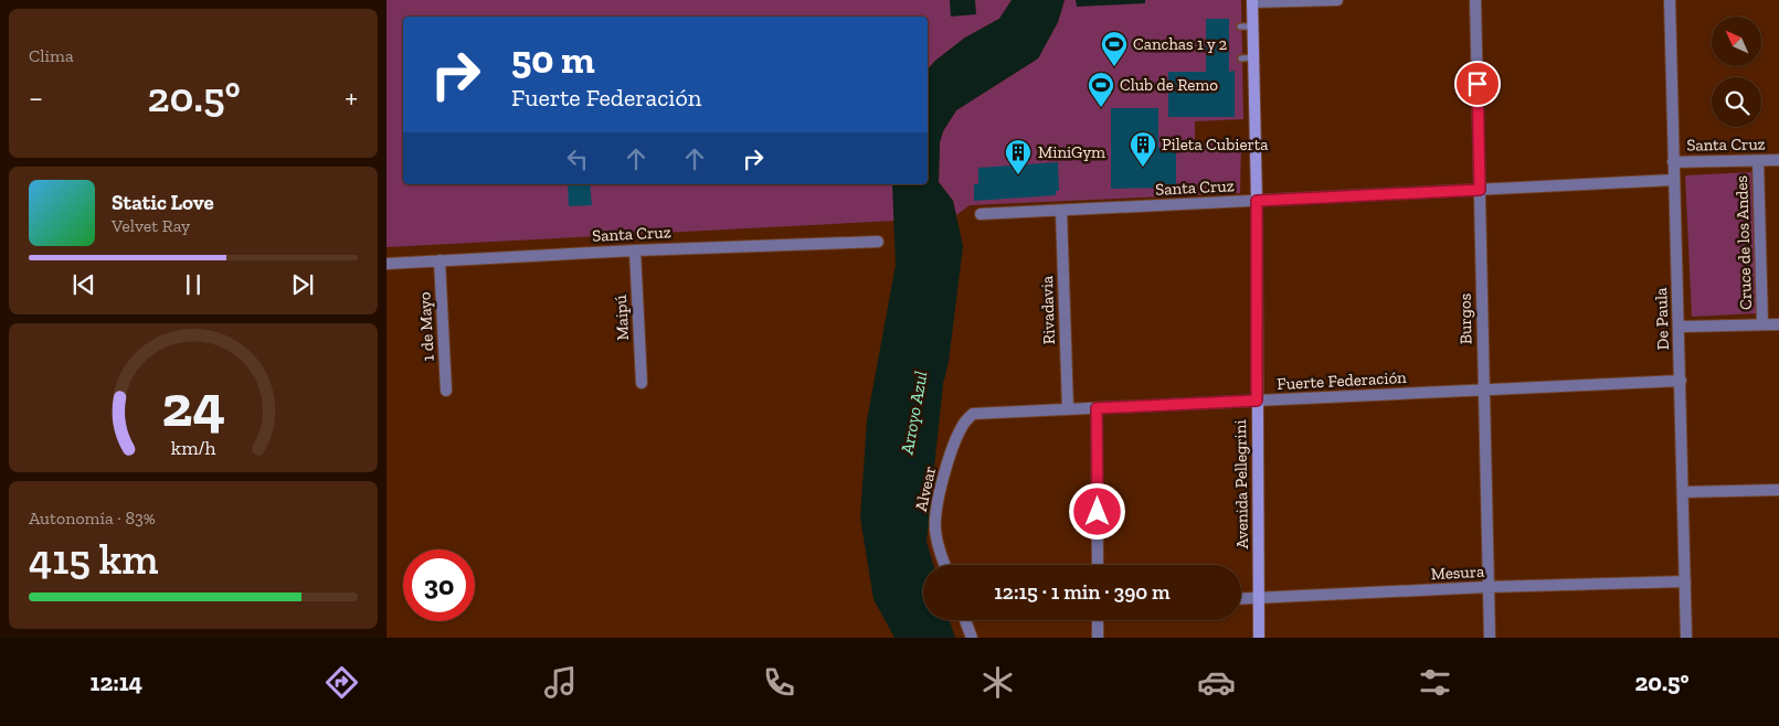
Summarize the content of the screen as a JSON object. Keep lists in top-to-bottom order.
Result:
{
  "streets": {
    "main road": ["Avenida Pellegrini"],
    "street": [
      "Santa Cruz",
      "Cruce de los Andes",
      "Rivadavia",
      "Maipú",
      "Burgos",
      "De Paula",
      "1 de Mayo",
      "Fuerte Federación",
      "Alvear",
      "Mesura"
    ]
  },
  "crossings": [
    ["Santa Cruz", "Cruce de los Andes"],
    ["Santa Cruz", "Rivadavia"],
    ["Santa Cruz", "Maipú"],
    ["Santa Cruz", "Burgos"],
    ["Santa Cruz", "De Paula"],
    ["Santa Cruz", "1 de Mayo"],
    ["Santa Cruz", "Avenida Pellegrini"],
    ["Rivadavia", "Fuerte Federación"],
    ["Burgos", "Fuerte Federación"],
    ["Burgos", "Mesura"],
    ["De Paula", "Fuerte Federación"],
    ["De Paula", "Mesura"],
    ["Fuerte Federación", "Avenida Pellegrini"],
    ["Fuerte Federación", "Alvear"],
    ["Avenida Pellegrini", "Mesura"]
  ],
  "water": ["Arroyo Azul"],
  "places": {
    "sports": ["Canchas 1 y 2", "Club de Remo"],
    "building": ["Pileta Cubierta", "MiniGym"]
  },
  "north": "top left",
  "page": {
    "tile": [
      "Clima",
      ["Autonomía · 83%", "415 km"]
    ],
    "turn": ["50 m", "Fuerte Federación"],
    "heat": ["−", "20.5°", "+"],
    "song": ["Static Love", "Velvet Ray"],
    "limit": "30",
    "trip": "12:15 · 1 min · 390 m",
    "tabs": ["12:14", "20.5°"],
    "gauge": ["24", "km/h"]
  }
}
